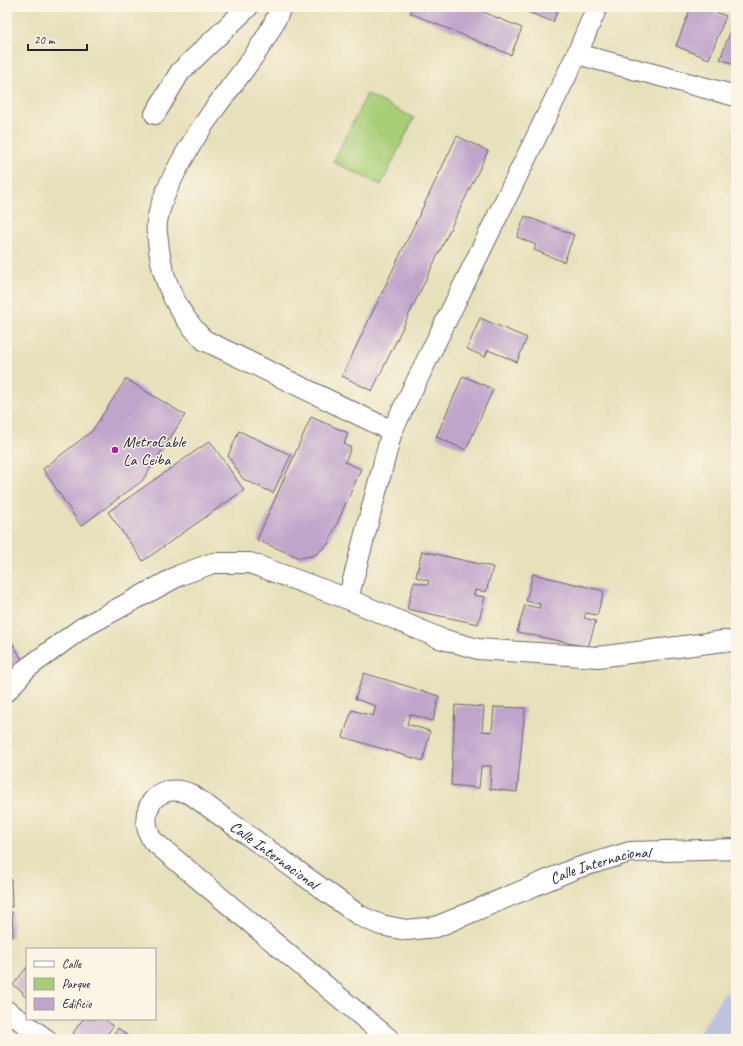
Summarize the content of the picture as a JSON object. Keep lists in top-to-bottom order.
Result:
{
  "streets": {
    "street": ["Calle Internacional"]
  },
  "places": ["MetroCable La Ceiba"],
  "legend": ["Calle", "Parque", "Edificio"],
  "scale_bar": "20 m"
}
